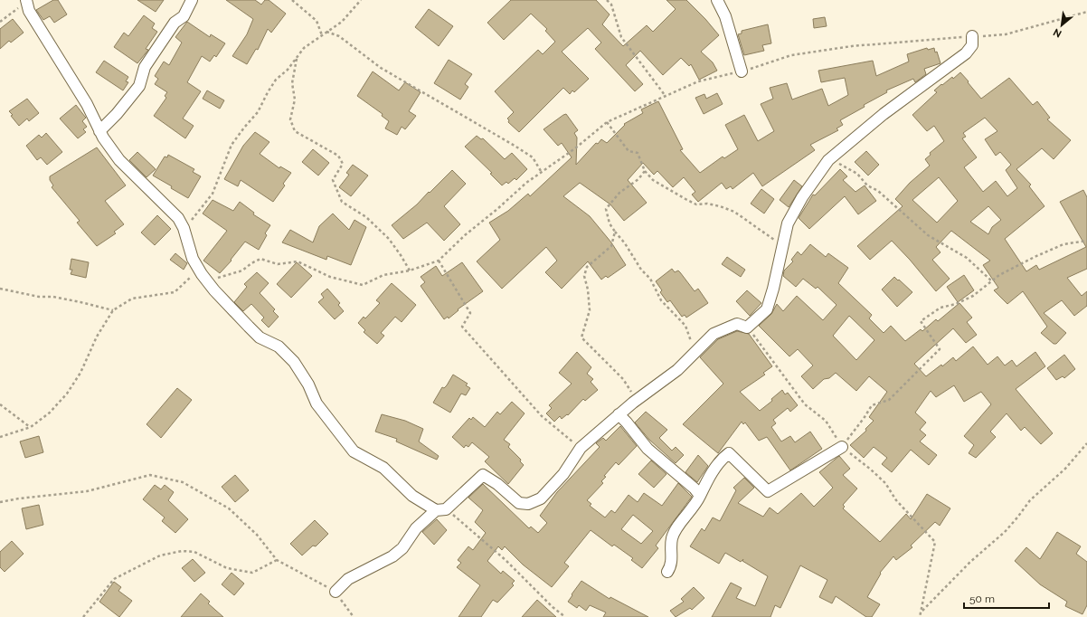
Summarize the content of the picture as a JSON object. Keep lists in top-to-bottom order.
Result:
{
  "scale_bar": "50 m",
  "north": "bottom left"
}
